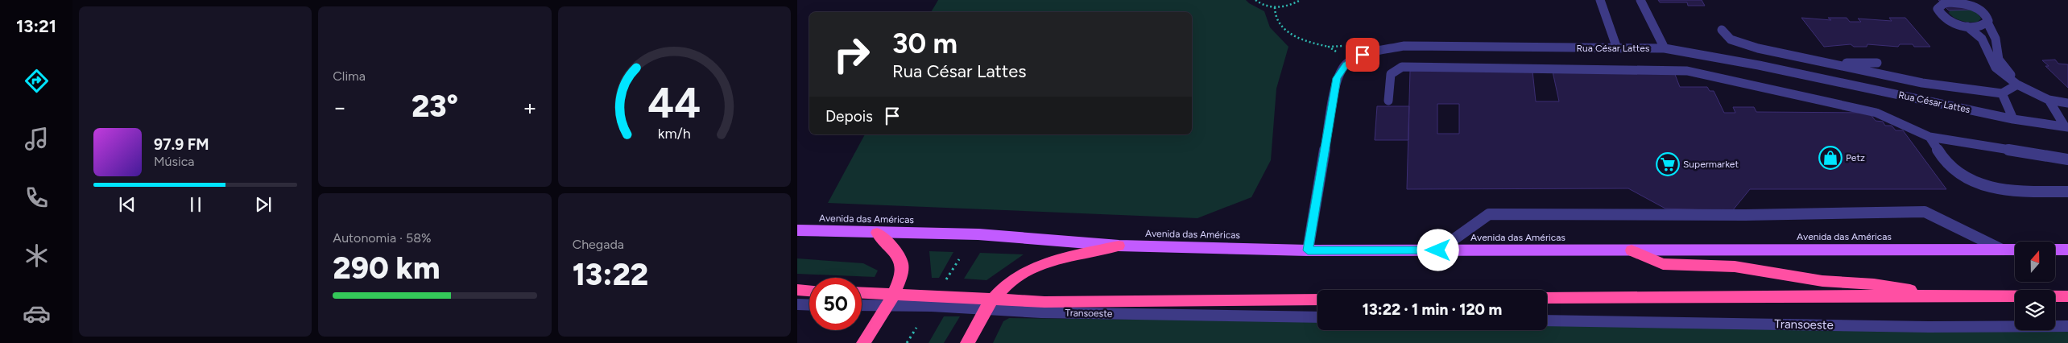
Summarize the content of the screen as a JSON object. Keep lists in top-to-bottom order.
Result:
{
  "streets": {
    "main road": ["Avenida das Américas"],
    "street": ["Rua César Lattes", "Transoeste"]
  },
  "crossings": [
    ["Rua César Lattes", "Avenida das Américas"]
  ],
  "places": {
    "shop": ["Petz"],
    "supermarket": ["Supermarket"]
  },
  "north": "top",
  "page": {
    "tabs": "13:21",
    "tile": [
      "Clima",
      ["Autonomia · 58%", "290 km"],
      ["Chegada", "13:22"]
    ],
    "turn": ["30 m", "Rua César Lattes"],
    "heat": ["−", "23°", "+"],
    "then": "Depois",
    "song": ["97.9 FM", "Música"],
    "limit": "50",
    "trip": "13:22 · 1 min · 120 m",
    "gauge": ["44", "km/h"]
  }
}
